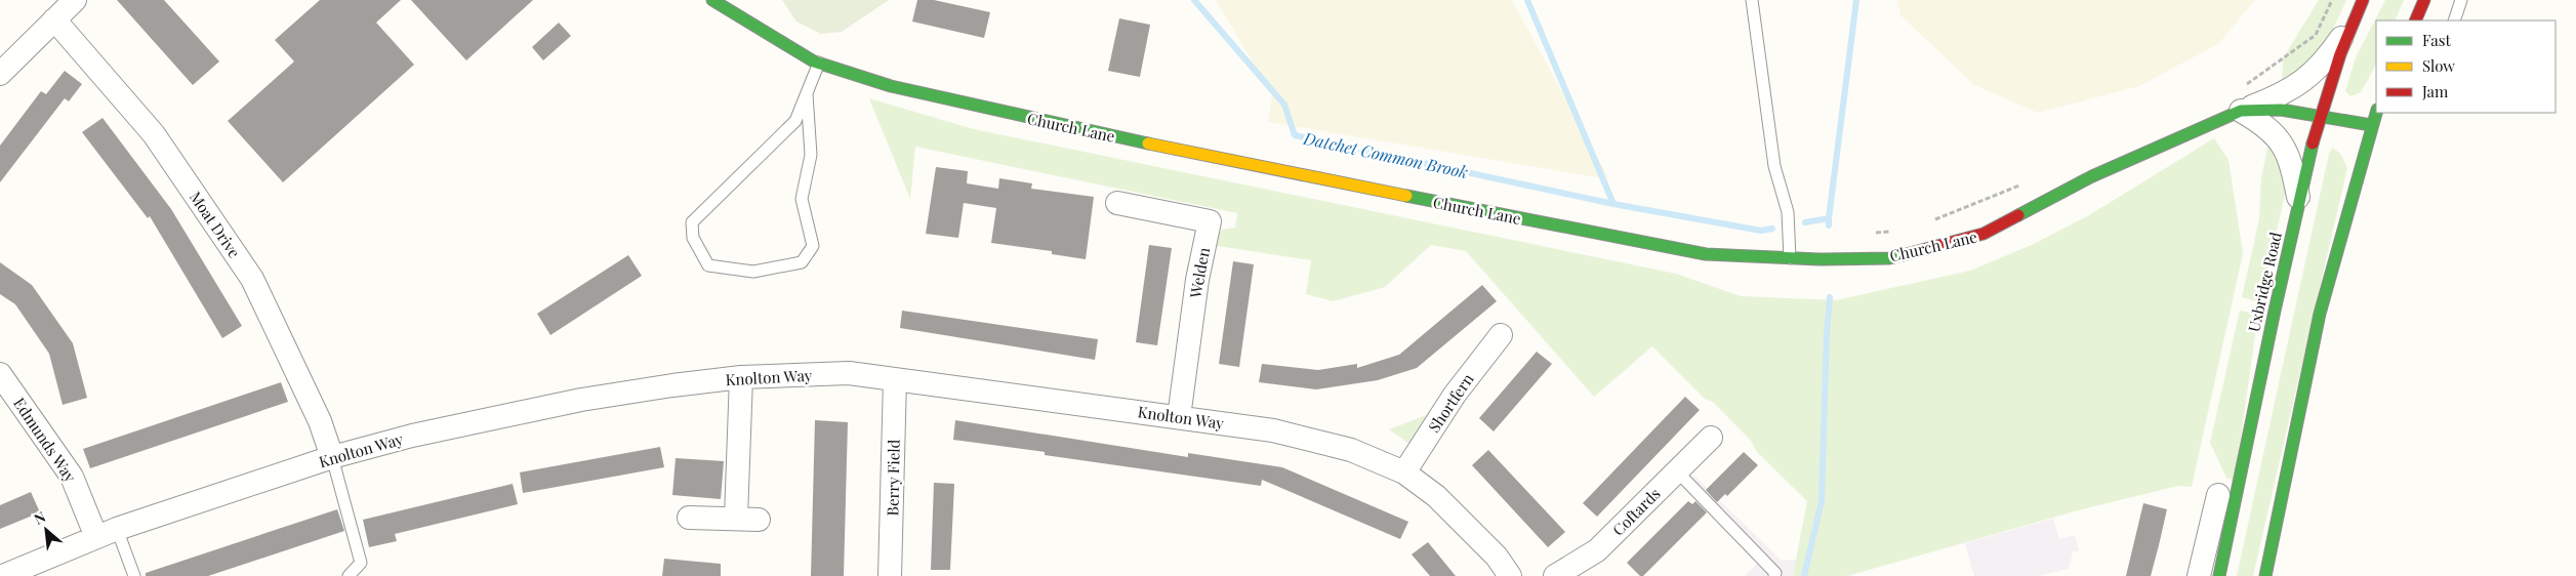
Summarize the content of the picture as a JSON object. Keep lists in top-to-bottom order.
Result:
{
  "streets": {
    "street": [
      "Church Lane",
      "Moat Drive",
      "Welden",
      "Uxbridge Road",
      "Knolton Way",
      "Shortfern",
      "Edmunds Way",
      "Berry Field",
      "Coftards"
    ]
  },
  "crossings": [
    ["Church Lane", "Uxbridge Road"],
    ["Moat Drive", "Knolton Way"],
    ["Welden", "Knolton Way"],
    ["Knolton Way", "Shortfern"],
    ["Knolton Way", "Edmunds Way"],
    ["Knolton Way", "Berry Field"]
  ],
  "water": ["Datchet Common Brook"],
  "legend": ["Fast", "Slow", "Jam"],
  "north": "top left"
}
